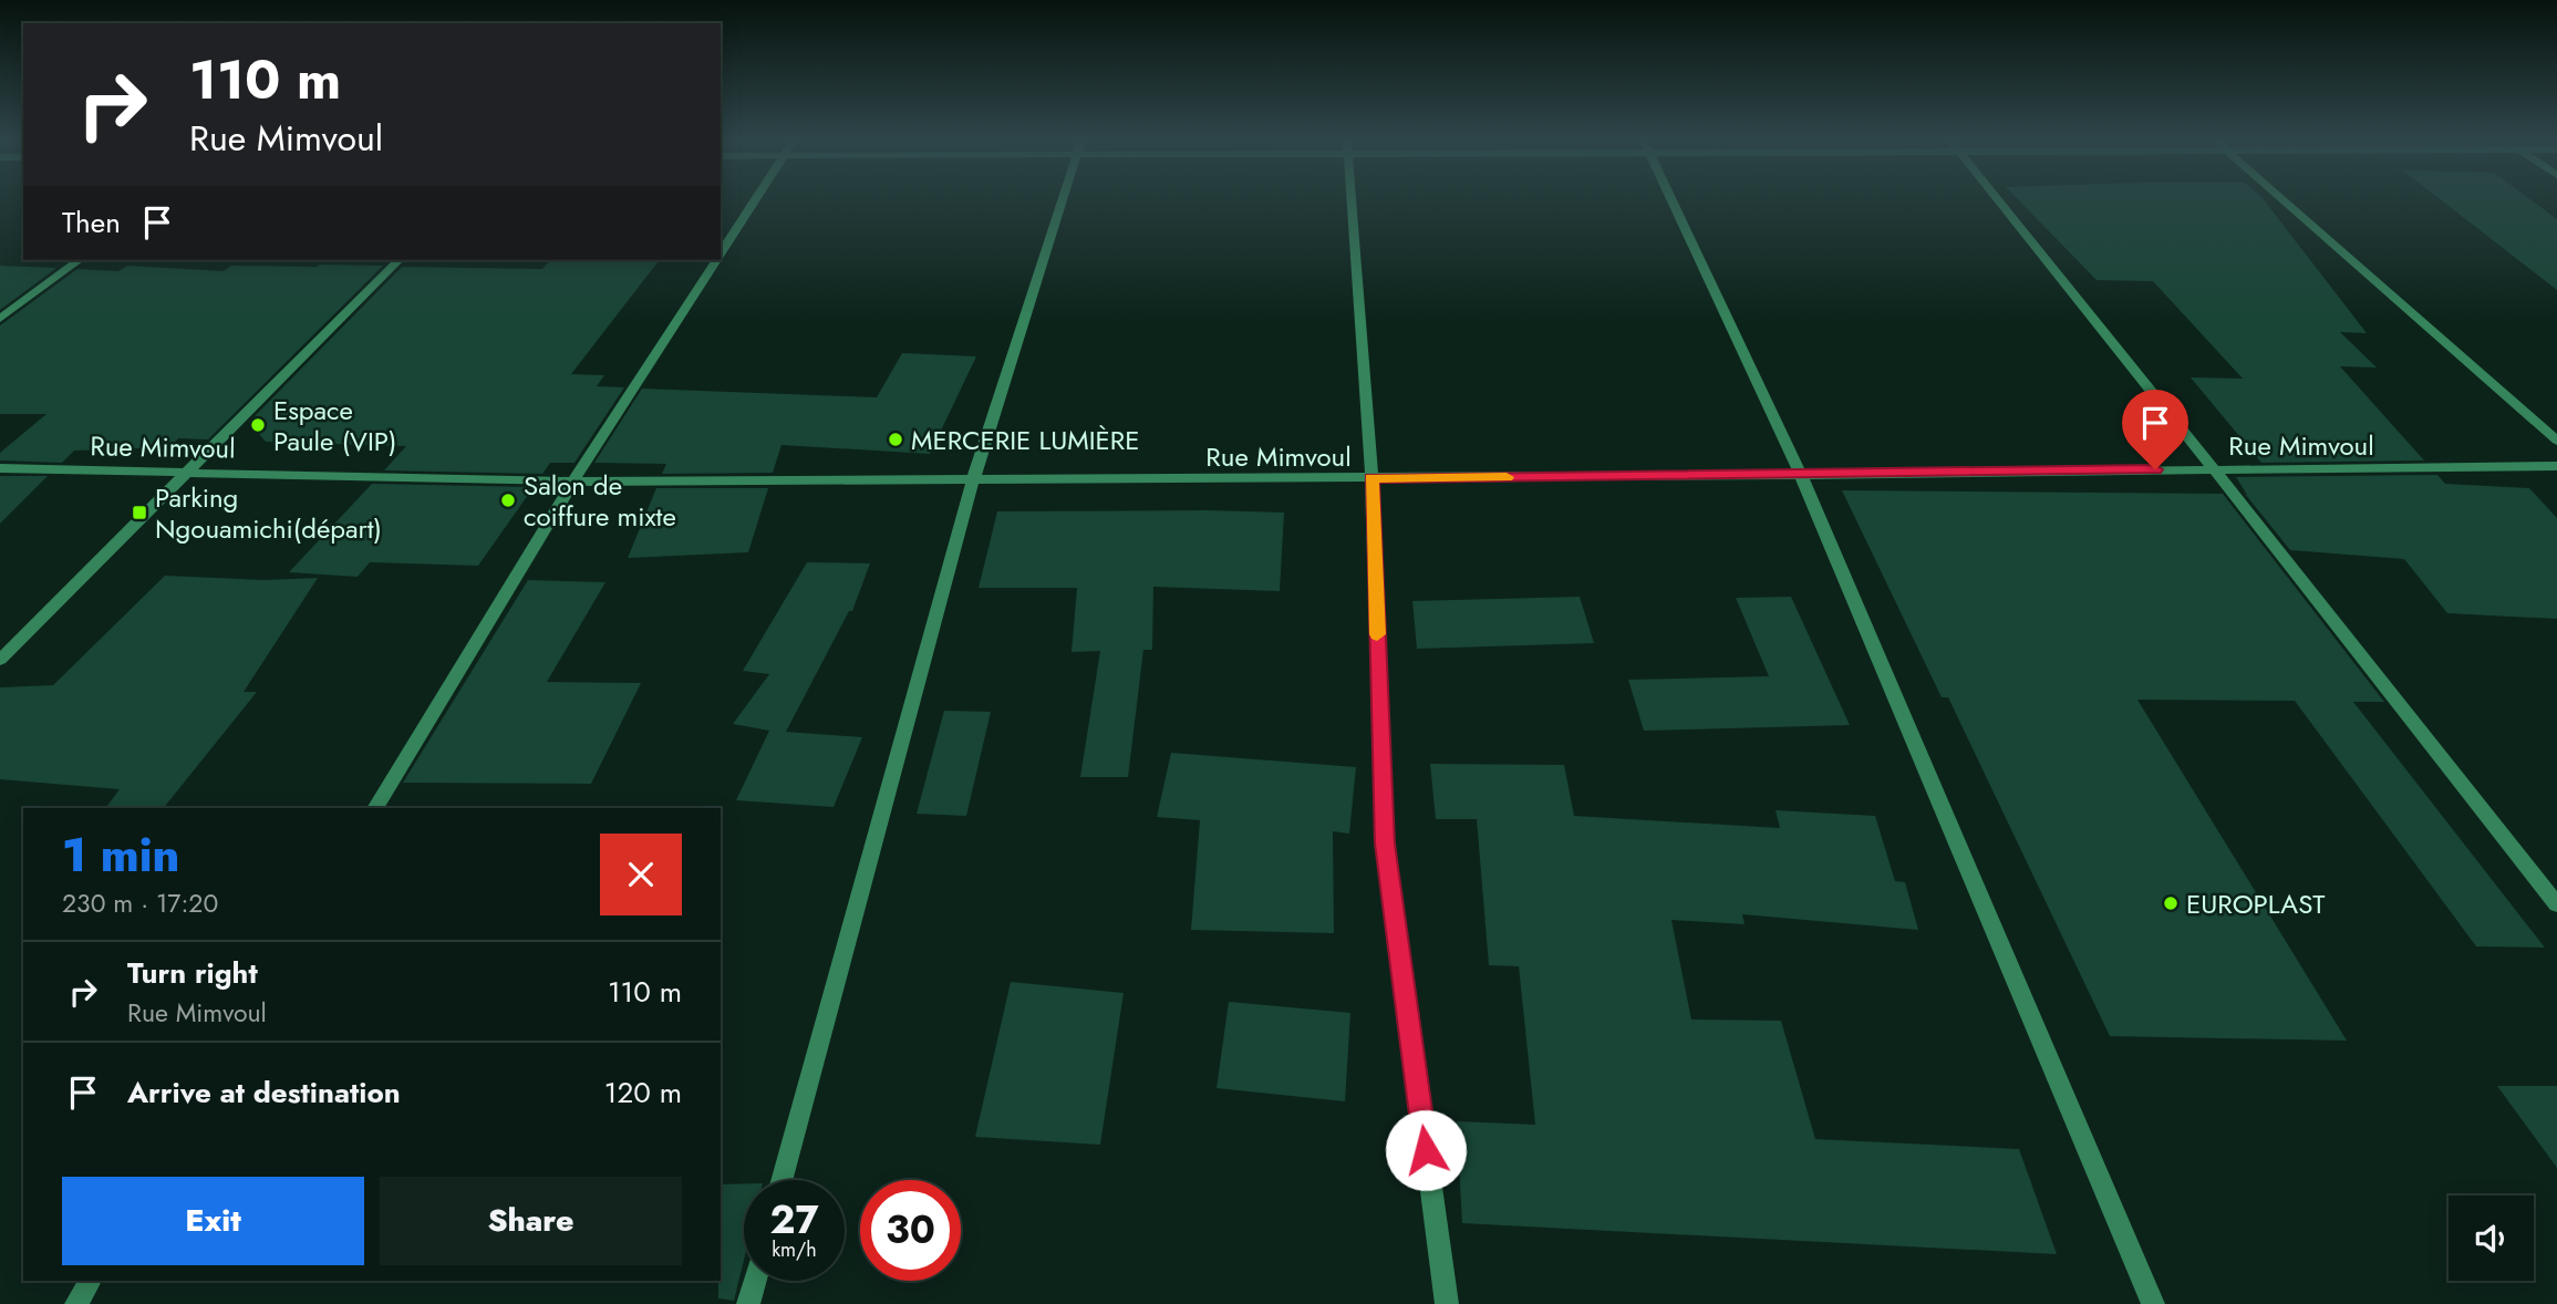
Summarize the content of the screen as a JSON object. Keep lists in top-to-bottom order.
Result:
{
  "streets": {
    "street": ["Rue Mimvoul"]
  },
  "places": {
    "other": [
      "Espace Paule (VIP)",
      "MERCERIE LUMIÈRE",
      "Salon de coiffure mixte",
      "EUROPLAST"
    ],
    "transit": ["Parking Ngouamichi(départ)"]
  },
  "page": {
    "turn": ["110 m", "Rue Mimvoul"],
    "then": "Then",
    "heading": ["1 min", "230 m · 17:20"],
    "list": [
      {
        "name": "Turn right",
        "note": "Rue Mimvoul",
        "value": "110 m"
      },
      {
        "name": "Arrive at destination",
        "value": "120 m"
      }
    ],
    "buttons": ["Exit", "Share"],
    "speed": "27 km/h",
    "limit": "30"
  }
}
